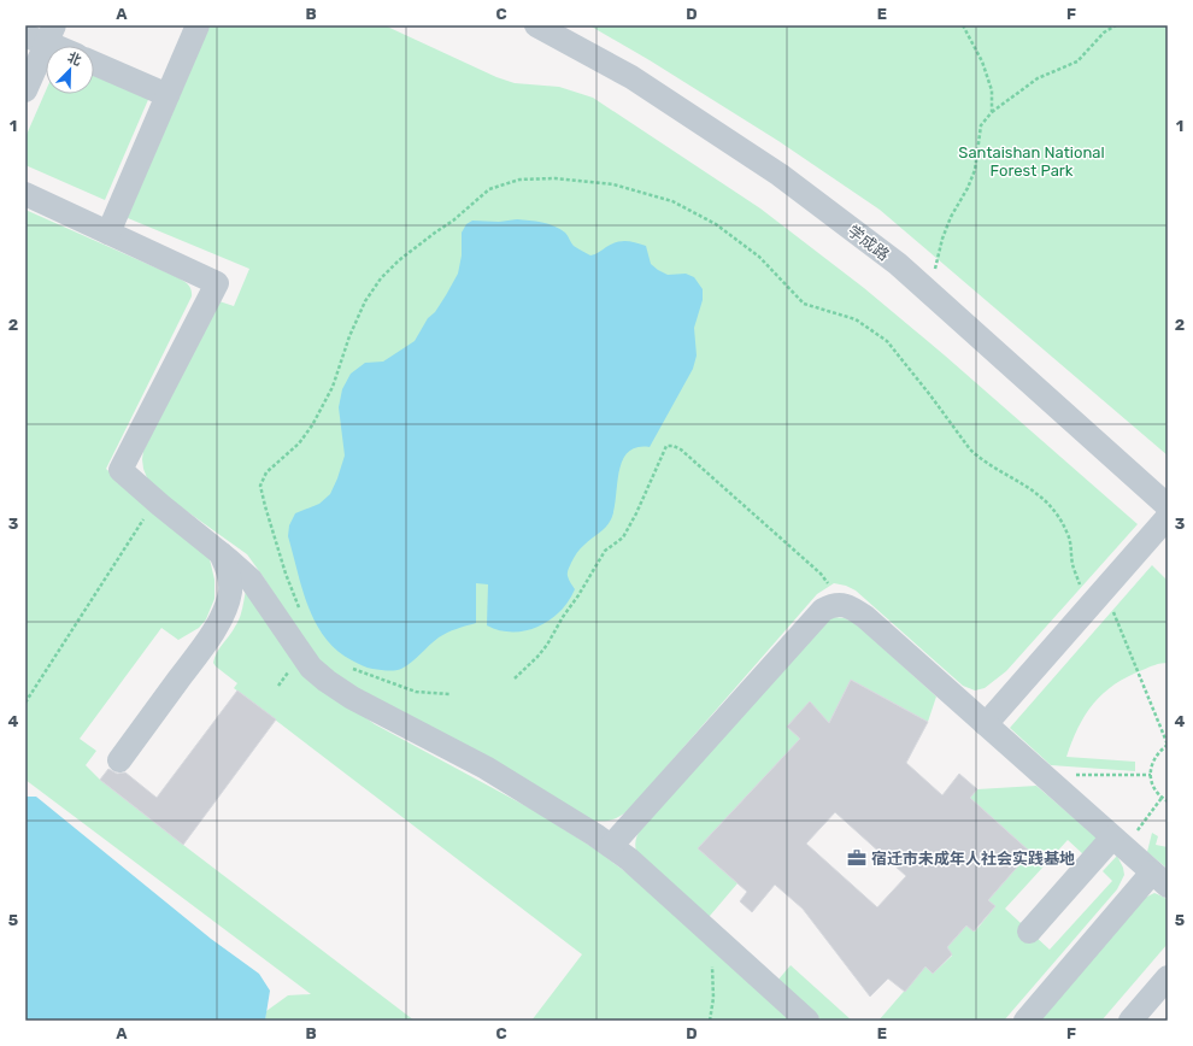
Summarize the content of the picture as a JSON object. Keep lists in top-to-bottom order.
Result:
{
  "streets": {
    "street": ["学成路"]
  },
  "parks": ["Santaishan National Forest Park"],
  "places": {
    "office": ["宿迁市未成年人社会实践基地"]
  },
  "north": "top right",
  "grid": {
    "columns": [
      "A",
      "B",
      "C",
      "D",
      "E",
      "F"
    ],
    "rows": [
      "1",
      "2",
      "3",
      "4",
      "5"
    ]
  }
}
